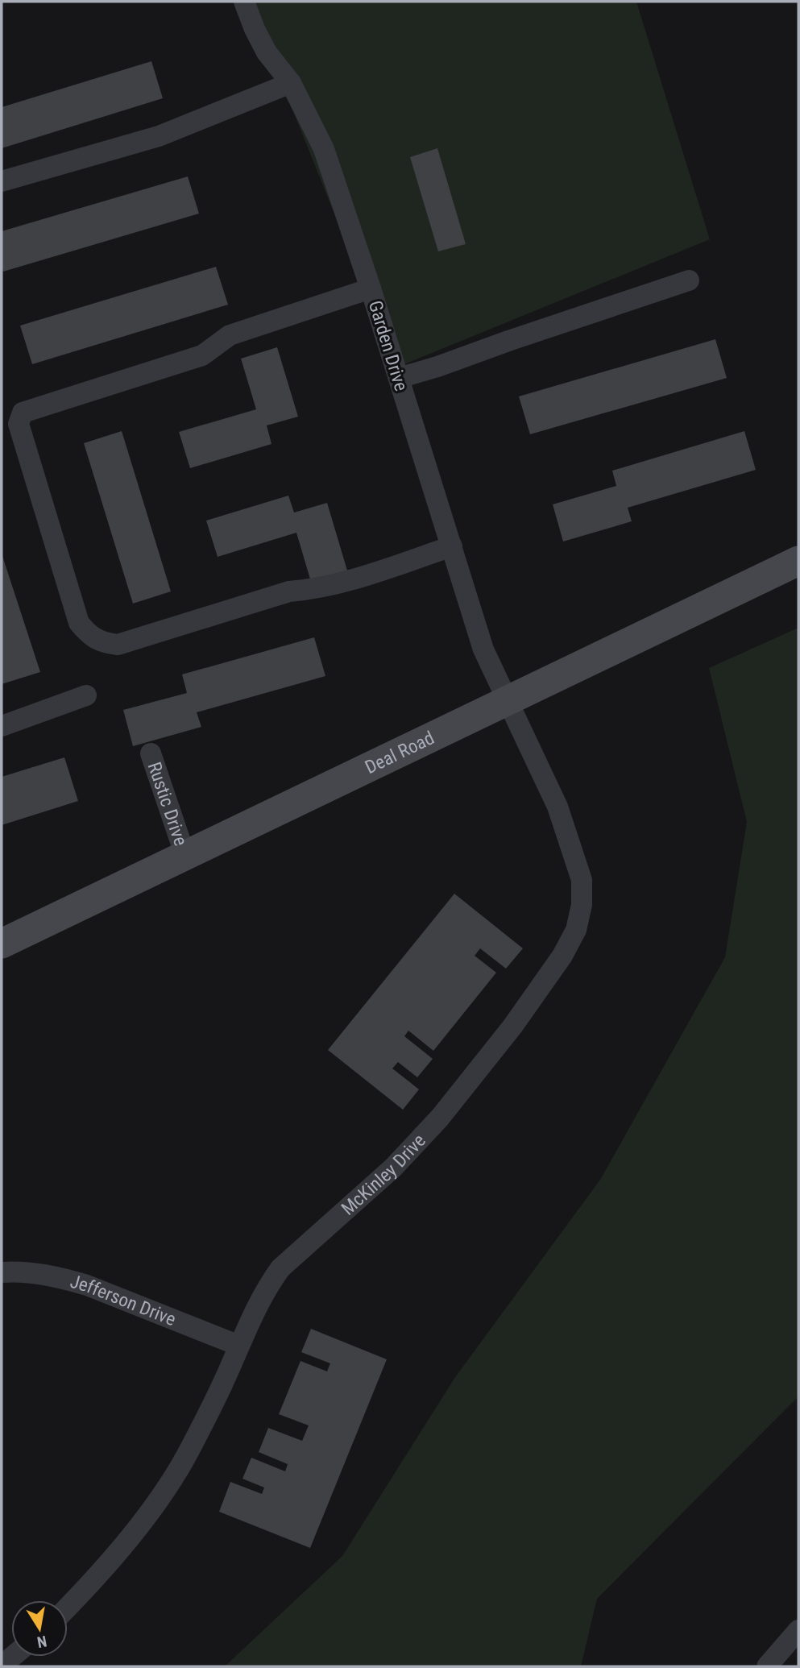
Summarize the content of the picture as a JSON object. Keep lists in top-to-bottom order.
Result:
{
  "streets": {
    "street": [
      "Garden Drive",
      "Deal Road",
      "Rustic Drive",
      "McKinley Drive",
      "Jefferson Drive"
    ]
  },
  "crossings": [
    ["Garden Drive", "Deal Road"],
    ["Garden Drive", "McKinley Drive"],
    ["Deal Road", "Rustic Drive"],
    ["Deal Road", "McKinley Drive"],
    ["McKinley Drive", "Jefferson Drive"]
  ],
  "north": "bottom"
}
